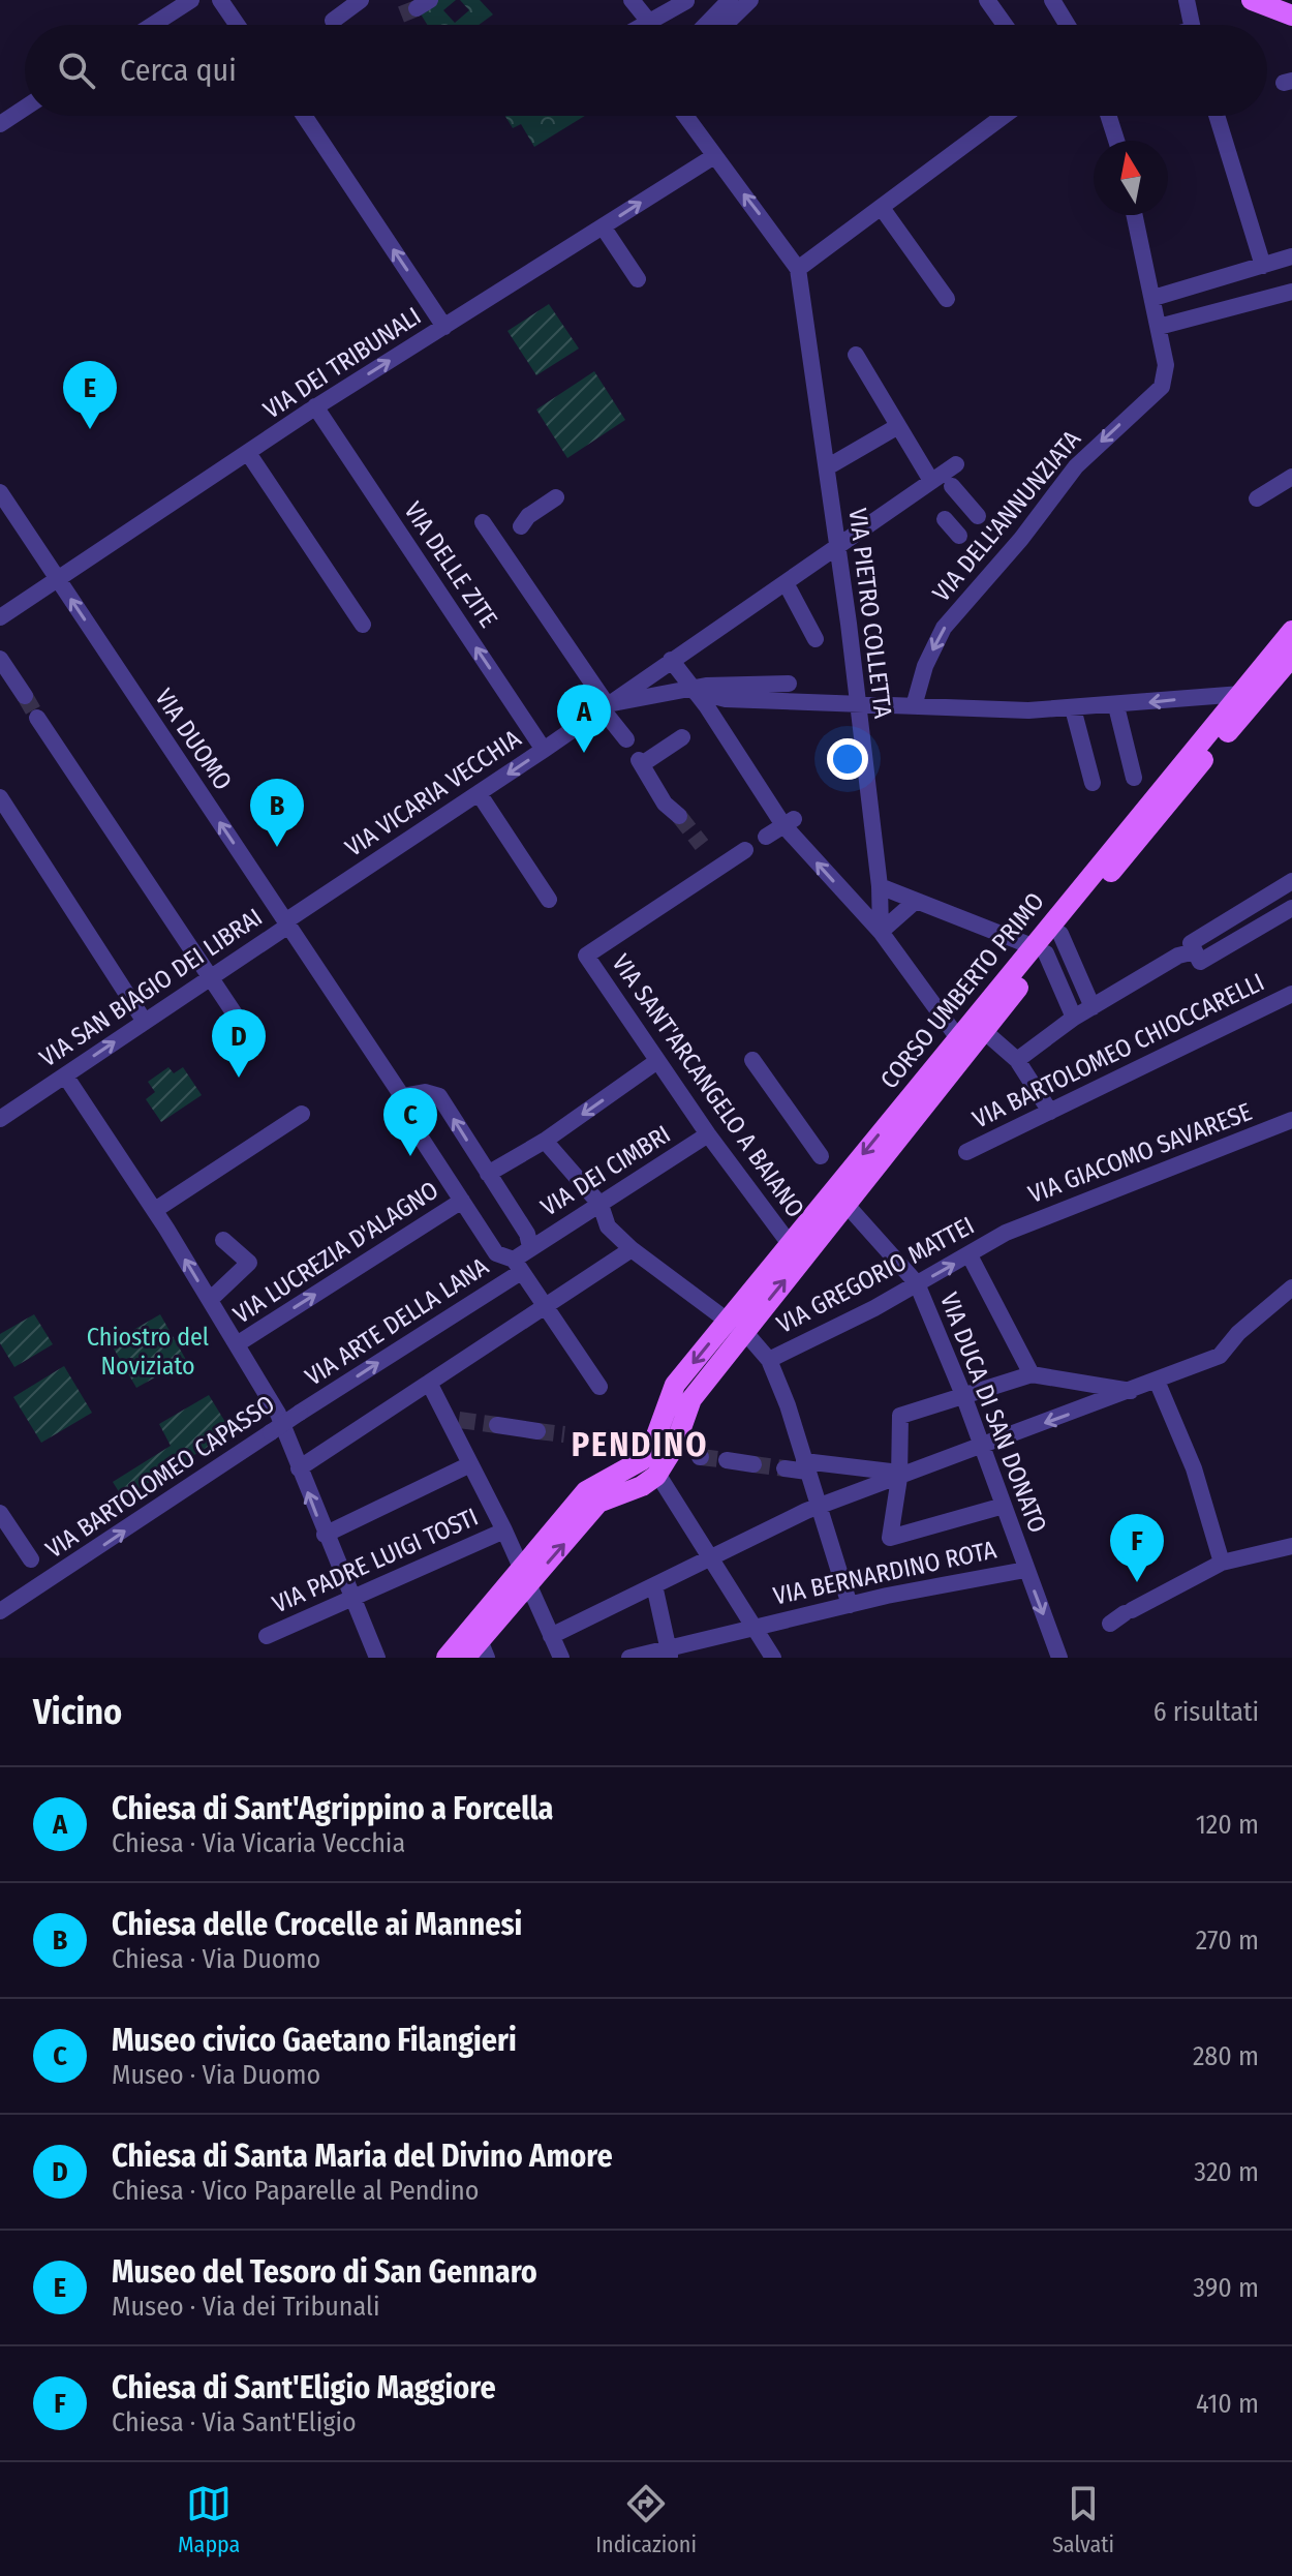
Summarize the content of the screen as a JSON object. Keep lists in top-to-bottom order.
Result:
{
  "streets": {
    "main road": ["CORSO UMBERTO PRIMO"],
    "street": [
      "VIA DEI TRIBUNALI",
      "VIA DELL'ANNUNZIATA",
      "VIA DELLE ZITE",
      "VIA PIETRO COLLETTA",
      "VIA DUOMO",
      "VIA VICARIA VECCHIA",
      "VIA SAN BIAGIO DEI LIBRAI",
      "VIA BARTOLOMEO CHIOCCARELLI",
      "VIA SANT'ARCANGELO A BAIANO",
      "VIA GIACOMO SAVARESE",
      "VIA DEI CIMBRI",
      "VIA LUCREZIA D'ALAGNO",
      "VIA GREGORIO MATTEI",
      "VIA ARTE DELLA LANA",
      "VIA DUCA DI SAN DONATO",
      "VIA BARTOLOMEO CAPASSO",
      "VIA PADRE LUIGI TOSTI",
      "VIA BERNARDINO ROTA"
    ]
  },
  "crossings": [
    ["VIA DEI TRIBUNALI", "VIA DELLE ZITE"],
    ["VIA DEI TRIBUNALI", "VIA DUOMO"],
    ["VIA DELLE ZITE", "VIA VICARIA VECCHIA"],
    ["VIA PIETRO COLLETTA", "VIA VICARIA VECCHIA"],
    ["VIA DUOMO", "VIA VICARIA VECCHIA"],
    ["VIA DUOMO", "VIA SAN BIAGIO DEI LIBRAI"],
    ["VIA DUOMO", "VIA LUCREZIA D'ALAGNO"],
    ["VIA DUOMO", "VIA ARTE DELLA LANA"],
    ["VIA VICARIA VECCHIA", "VIA SAN BIAGIO DEI LIBRAI"],
    ["CORSO UMBERTO PRIMO", "VIA SANT'ARCANGELO A BAIANO"],
    ["CORSO UMBERTO PRIMO", "VIA DUCA DI SAN DONATO"],
    ["VIA SANT'ARCANGELO A BAIANO", "VIA DEI CIMBRI"],
    ["VIA GIACOMO SAVARESE", "VIA GREGORIO MATTEI"],
    ["VIA GREGORIO MATTEI", "VIA DUCA DI SAN DONATO"],
    ["VIA ARTE DELLA LANA", "VIA BARTOLOMEO CAPASSO"],
    ["VIA DUCA DI SAN DONATO", "VIA BERNARDINO ROTA"]
  ],
  "one_way": ["VIA DELL'ANNUNZIATA", "VIA BARTOLOMEO CAPASSO"],
  "districts": ["PENDINO"],
  "parks": ["Chiostro del Noviziato"],
  "north": "top",
  "page": {
    "search": "Cerca qui",
    "pins": [
      "E",
      "A",
      "B",
      "D",
      "C",
      "F"
    ],
    "heading": ["Vicino", "6 risultati"],
    "list": [
      {
        "mark": "A",
        "name": "Chiesa di Sant'Agrippino a Forcella",
        "note": "Chiesa · Via Vicaria Vecchia",
        "value": "120 m"
      },
      {
        "mark": "B",
        "name": "Chiesa delle Crocelle ai Mannesi",
        "note": "Chiesa · Via Duomo",
        "value": "270 m"
      },
      {
        "mark": "C",
        "name": "Museo civico Gaetano Filangieri",
        "note": "Museo · Via Duomo",
        "value": "280 m"
      },
      {
        "mark": "D",
        "name": "Chiesa di Santa Maria del Divino Amore",
        "note": "Chiesa · Vico Paparelle al Pendino",
        "value": "320 m"
      },
      {
        "mark": "E",
        "name": "Museo del Tesoro di San Gennaro",
        "note": "Museo · Via dei Tribunali",
        "value": "390 m"
      },
      {
        "mark": "F",
        "name": "Chiesa di Sant'Eligio Maggiore",
        "note": "Chiesa · Via Sant'Eligio",
        "value": "410 m"
      }
    ],
    "nav": ["Mappa", "Indicazioni", "Salvati"]
  }
}
